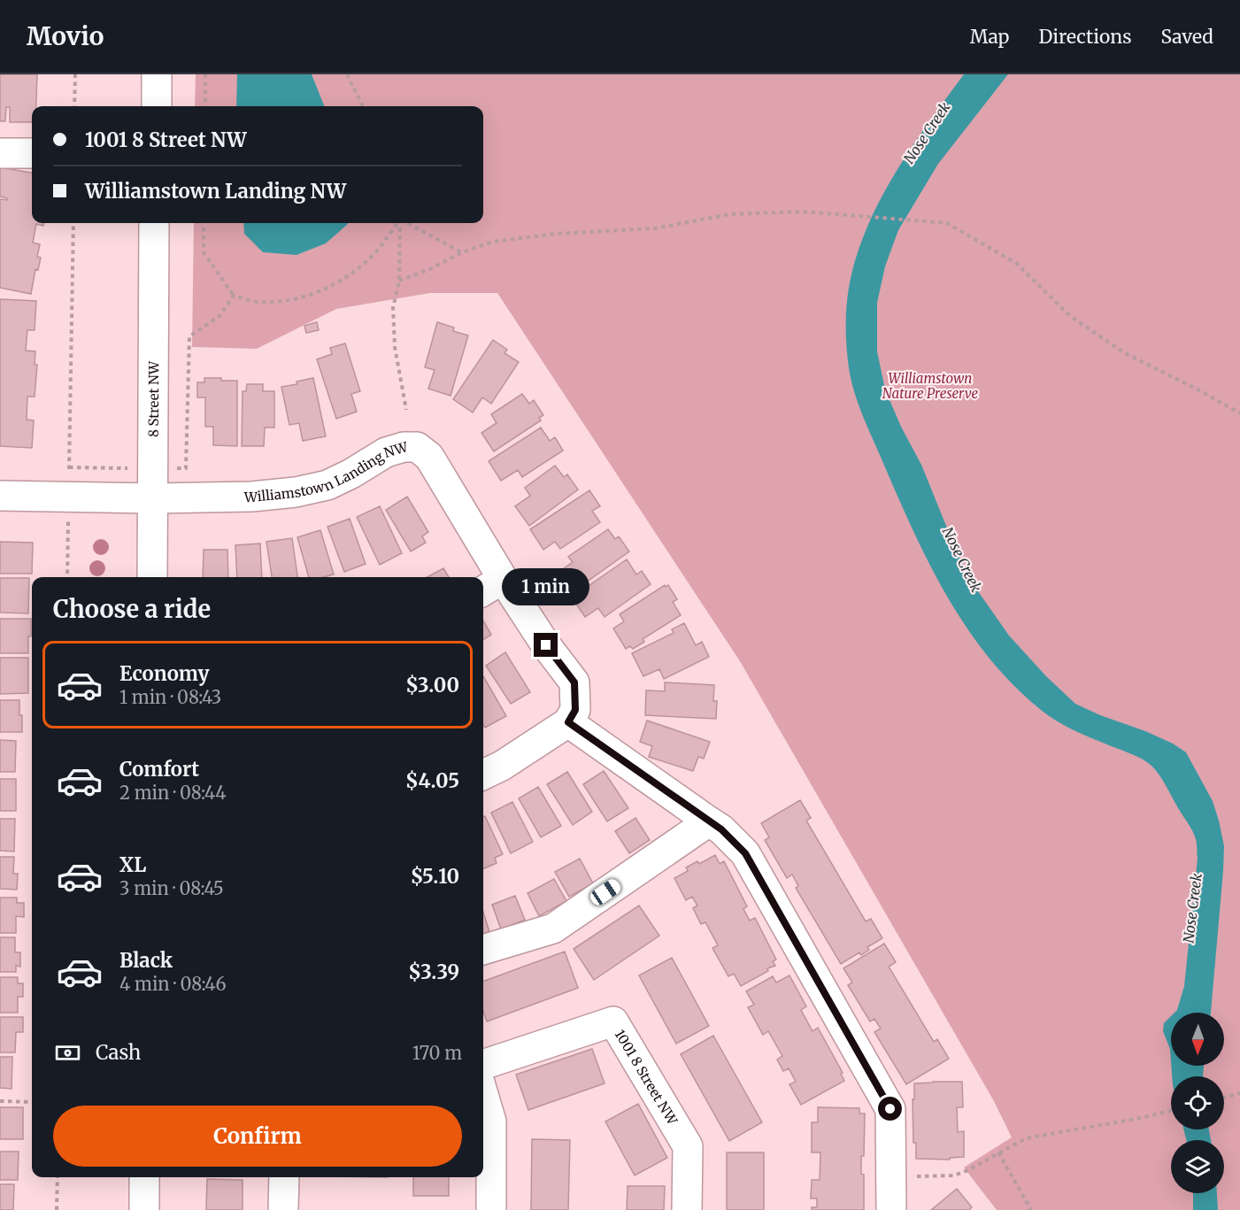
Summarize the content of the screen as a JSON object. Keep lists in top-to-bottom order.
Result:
{
  "streets": {
    "street": ["8 Street NW", "Williamstown Landing NW", "1001 8 Street NW"]
  },
  "crossings": [
    ["8 Street NW", "Williamstown Landing NW"]
  ],
  "water": ["Nose Creek"],
  "parks": ["Williamstown Nature Preserve"],
  "north": "bottom",
  "page": {
    "header": "Movio",
    "nav": ["Map", "Directions", "Saved"],
    "banner": ["1001 8 Street NW", "Williamstown Landing NW"],
    "bubble": "1 min",
    "heading": "Choose a ride",
    "list": [
      {
        "name": "Economy",
        "note": "1 min · 08:43",
        "value": "$3.00"
      },
      {
        "name": "Comfort",
        "note": "2 min · 08:44",
        "value": "$4.05"
      },
      {
        "name": "XL",
        "note": "3 min · 08:45",
        "value": "$5.10"
      },
      {
        "name": "Black",
        "note": "4 min · 08:46",
        "value": "$3.39"
      }
    ],
    "pay": ["Cash", "170 m"],
    "buttons": "Confirm"
  }
}
